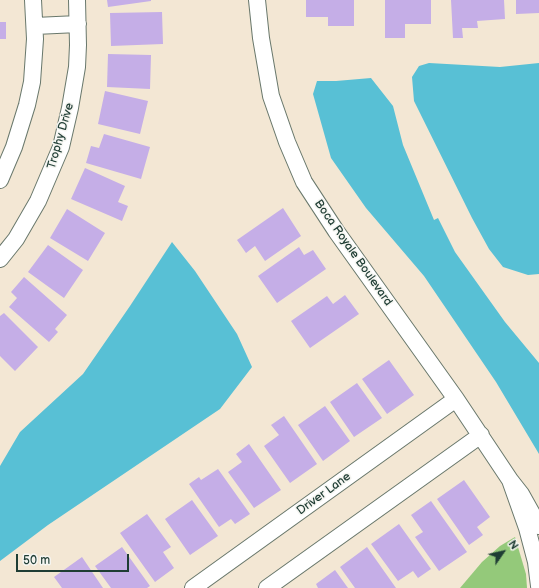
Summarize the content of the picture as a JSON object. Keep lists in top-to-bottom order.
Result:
{
  "streets": {
    "street": ["Trophy Drive", "Boca Royale Boulevard", "Driver Lane"]
  },
  "crossings": [
    ["Boca Royale Boulevard", "Driver Lane"]
  ],
  "scale_bar": "50 m",
  "north": "top right"
}
